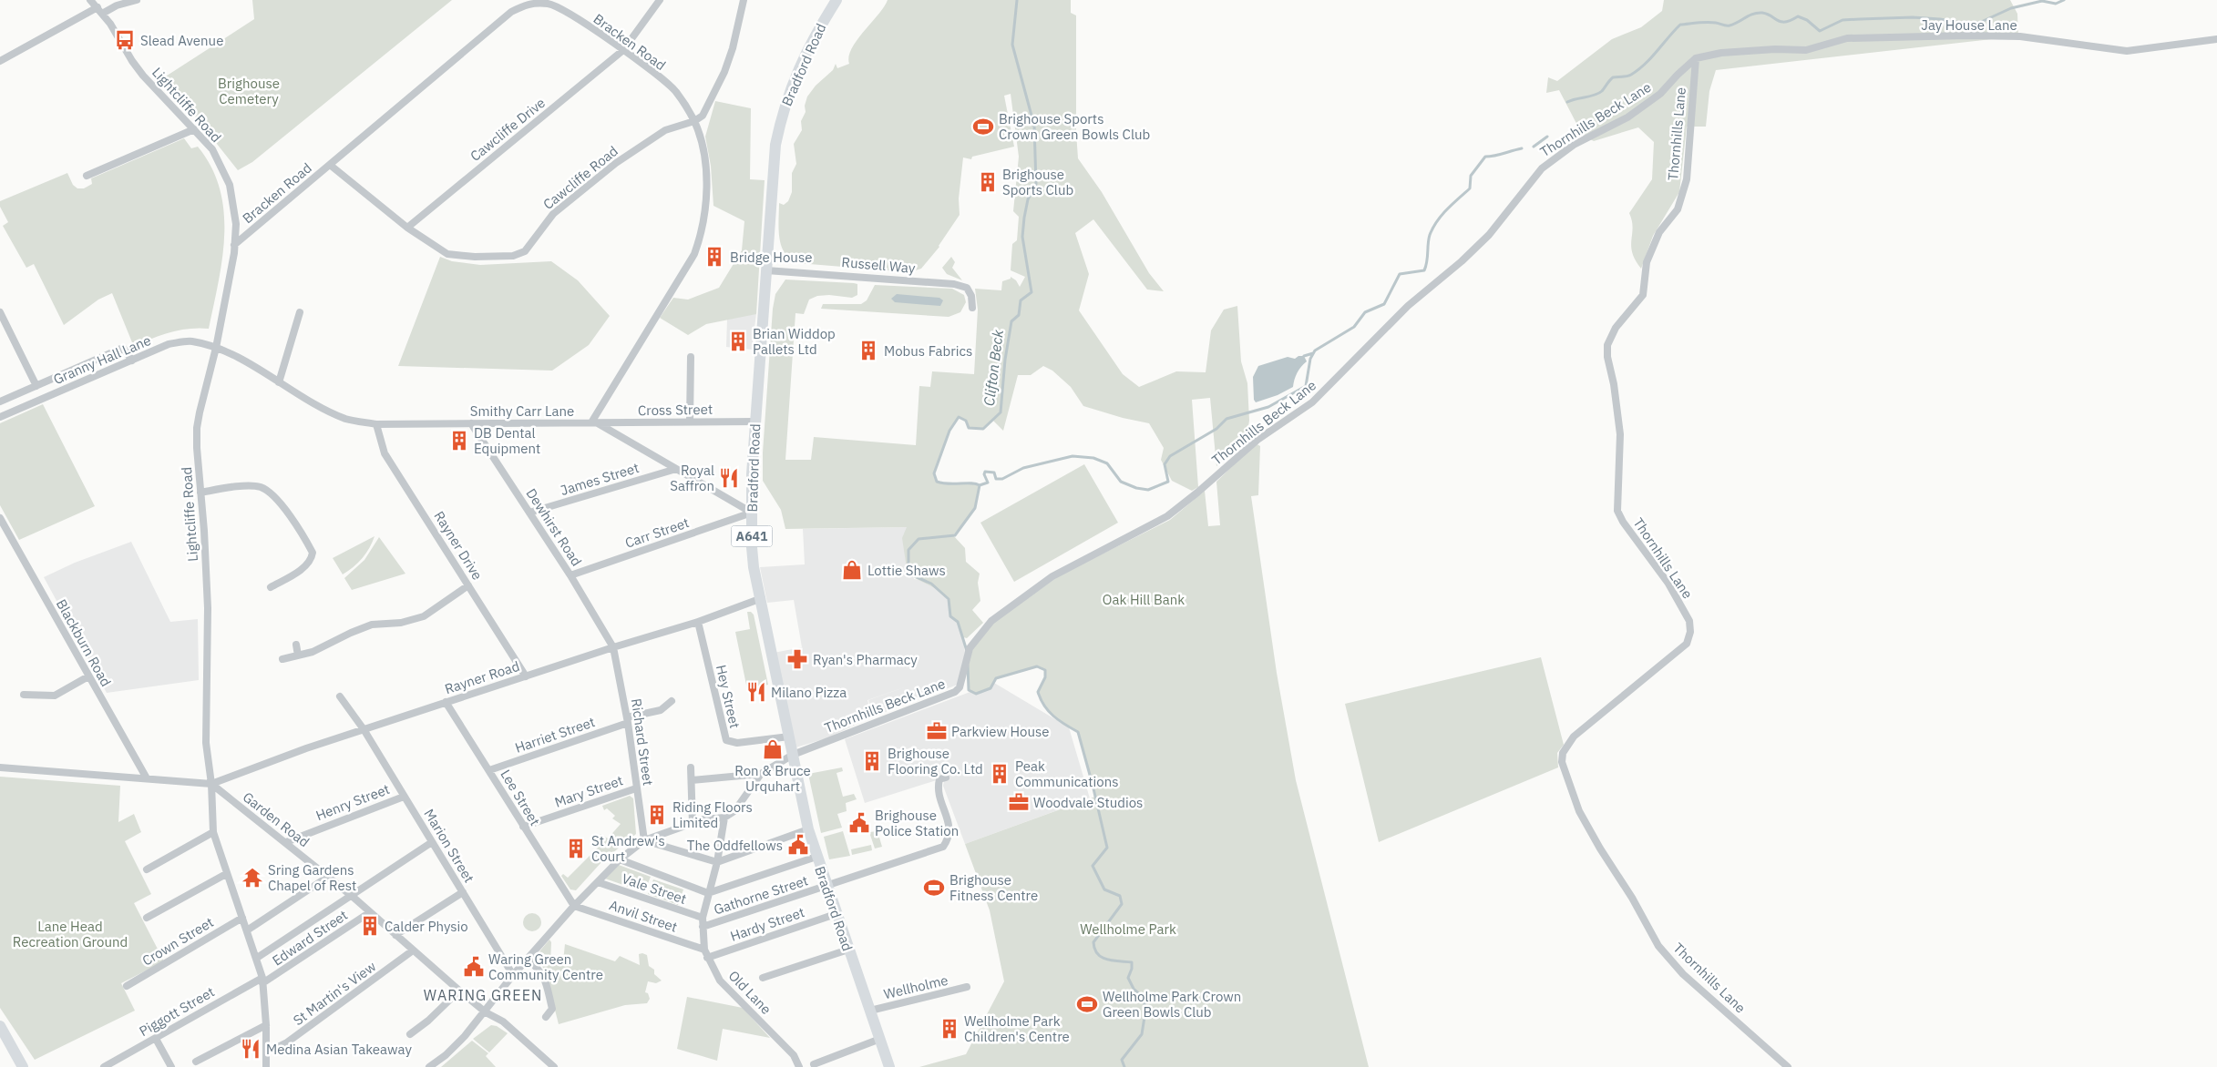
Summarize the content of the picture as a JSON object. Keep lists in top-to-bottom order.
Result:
{
  "streets": {
    "main road": ["Bradford Road", "A641"],
    "street": [
      "Jay House Lane",
      "Bracken Road",
      "Lightcliffe Road",
      "Thornhills Beck Lane",
      "Cawcliffe Drive",
      "Thornhills Lane",
      "Cawcliffe Road",
      "Russell Way",
      "Granny Hall Lane",
      "Cross Street",
      "Smithy Carr Lane",
      "James Street",
      "Dewhirst Road",
      "Carr Street",
      "Rayner Drive",
      "Blackburn Road",
      "Rayner Road",
      "Hey Street",
      "Harriet Street",
      "Richard Street",
      "Mary Street",
      "Lee Street",
      "Henry Street",
      "Garden Road",
      "Marion Street",
      "Vale Street",
      "Gathorne Street",
      "Anvil Street",
      "Hardy Street",
      "Edward Street",
      "Crown Street",
      "Wellholme",
      "Old Lane",
      "St Martin's View",
      "Piggott Street"
    ]
  },
  "crossings": [
    ["Jay House Lane", "Thornhills Beck Lane"],
    ["Bracken Road", "Lightcliffe Road"],
    ["Bracken Road", "Cawcliffe Drive"],
    ["Bracken Road", "Cawcliffe Road"],
    ["Bracken Road", "Cross Street"],
    ["Bracken Road", "Smithy Carr Lane"],
    ["Bradford Road", "Thornhills Beck Lane"],
    ["Bradford Road", "Russell Way"],
    ["Bradford Road", "Cross Street"],
    ["Bradford Road", "Carr Street"],
    ["Bradford Road", "Rayner Road"],
    ["Bradford Road", "Hey Street"],
    ["Bradford Road", "Gathorne Street"],
    ["Bradford Road", "Hardy Street"],
    ["Bradford Road", "Wellholme"],
    ["Lightcliffe Road", "Granny Hall Lane"],
    ["Lightcliffe Road", "Smithy Carr Lane"],
    ["Lightcliffe Road", "Rayner Road"],
    ["Lightcliffe Road", "Garden Road"],
    ["Lightcliffe Road", "Edward Street"],
    ["Lightcliffe Road", "Crown Street"],
    ["Lightcliffe Road", "St Martin's View"],
    ["Lightcliffe Road", "Piggott Street"],
    ["Thornhills Beck Lane", "Thornhills Lane"],
    ["Cawcliffe Drive", "Cawcliffe Road"],
    ["Granny Hall Lane", "Smithy Carr Lane"],
    ["Cross Street", "Smithy Carr Lane"],
    ["Smithy Carr Lane", "Dewhirst Road"],
    ["Smithy Carr Lane", "Rayner Drive"],
    ["James Street", "Dewhirst Road"],
    ["Dewhirst Road", "Carr Street"],
    ["Dewhirst Road", "Rayner Road"],
    ["Dewhirst Road", "Richard Street"],
    ["Rayner Drive", "Rayner Road"],
    ["Rayner Road", "Hey Street"],
    ["Rayner Road", "Richard Street"],
    ["Rayner Road", "Lee Street"],
    ["Rayner Road", "Garden Road"],
    ["Rayner Road", "Marion Street"],
    ["Harriet Street", "Richard Street"],
    ["Harriet Street", "Lee Street"],
    ["Richard Street", "Mary Street"],
    ["Mary Street", "Lee Street"],
    ["Lee Street", "Anvil Street"],
    ["Henry Street", "Garden Road"],
    ["Henry Street", "Marion Street"],
    ["Garden Road", "Edward Street"],
    ["Garden Road", "St Martin's View"],
    ["Vale Street", "Old Lane"],
    ["Gathorne Street", "Old Lane"],
    ["Anvil Street", "Old Lane"],
    ["Hardy Street", "Old Lane"],
    ["Edward Street", "Piggott Street"]
  ],
  "districts": ["WARING GREEN"],
  "water": ["Clifton Beck"],
  "parks": [
    "Brighouse Cemetery",
    "Oak Hill Bank",
    "Lane Head Recreation Ground",
    "Wellholme Park"
  ],
  "places": {
    "bus stop": ["Slead Avenue"],
    "sports": ["Brighouse Sports Crown Green Bowls Club", "Brighouse Fitness Centre", "Wellholme Park Crown Green Bowls Club"],
    "building": [
      "Brighouse Sports Club",
      "Bridge House",
      "Brian Widdop Pallets Ltd",
      "Mobus Fabrics",
      "DB Dental Equipment",
      "Brighouse Flooring Co. Ltd",
      "Peak Communications",
      "Riding Floors Limited",
      "St Andrew's Court",
      "Calder Physio",
      "Wellholme Park Children's Centre"
    ],
    "restaurant": ["Royal Saffron", "Milano Pizza", "Medina Asian Takeaway"],
    "shop": ["Lottie Shaws", "Ron & Bruce Urquhart"],
    "pharmacy": ["Ryan's Pharmacy"],
    "office": ["Parkview House", "Woodvale Studios"],
    "public building": ["Brighouse Police Station", "The Oddfellows", "Waring Green Community Centre"],
    "temple": ["Sring Gardens Chapel of Rest"]
  }
}
